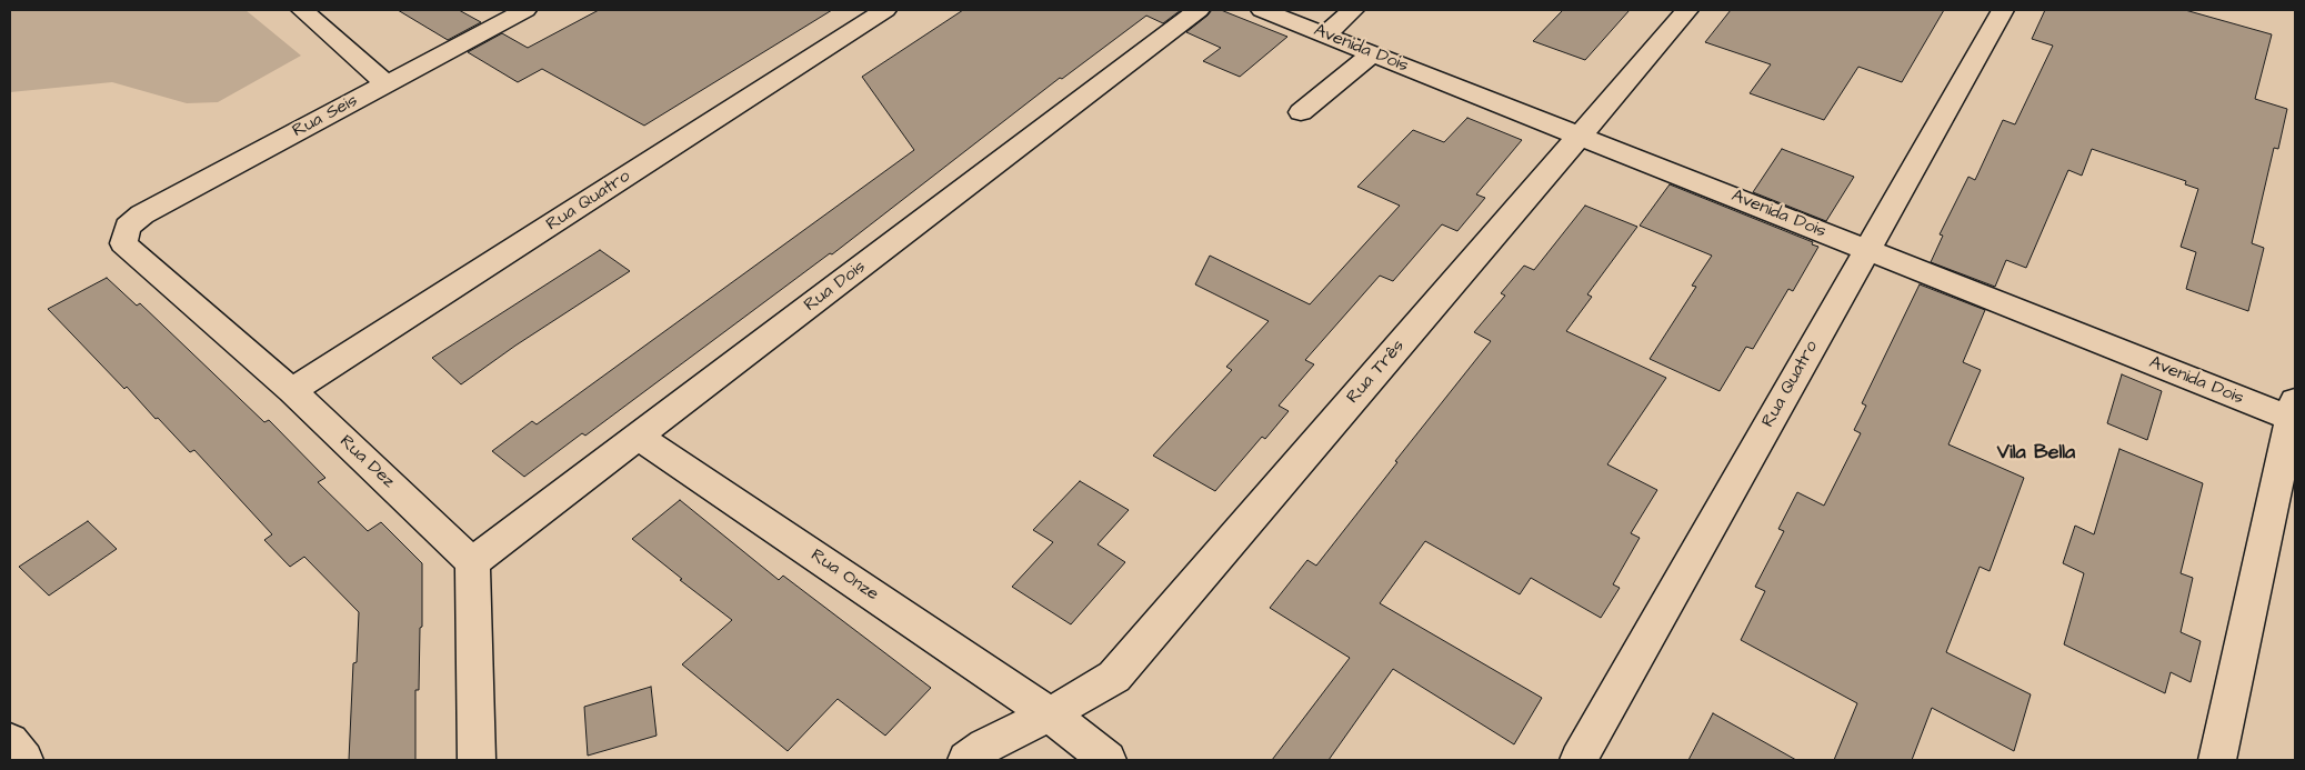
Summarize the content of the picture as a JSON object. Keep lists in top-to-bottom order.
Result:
{
  "streets": {
    "street": [
      "Avenida Dois",
      "Rua Seis",
      "Rua Quatro",
      "Rua Dois",
      "Rua Três",
      "Rua Dez",
      "Rua Onze"
    ]
  },
  "crossings": [
    ["Avenida Dois", "Rua Quatro"],
    ["Avenida Dois", "Rua Três"],
    ["Rua Seis", "Rua Dez"],
    ["Rua Quatro", "Rua Dez"],
    ["Rua Dois", "Rua Dez"],
    ["Rua Dois", "Rua Onze"],
    ["Rua Três", "Rua Onze"]
  ],
  "districts": ["Vila Bella"]
}
